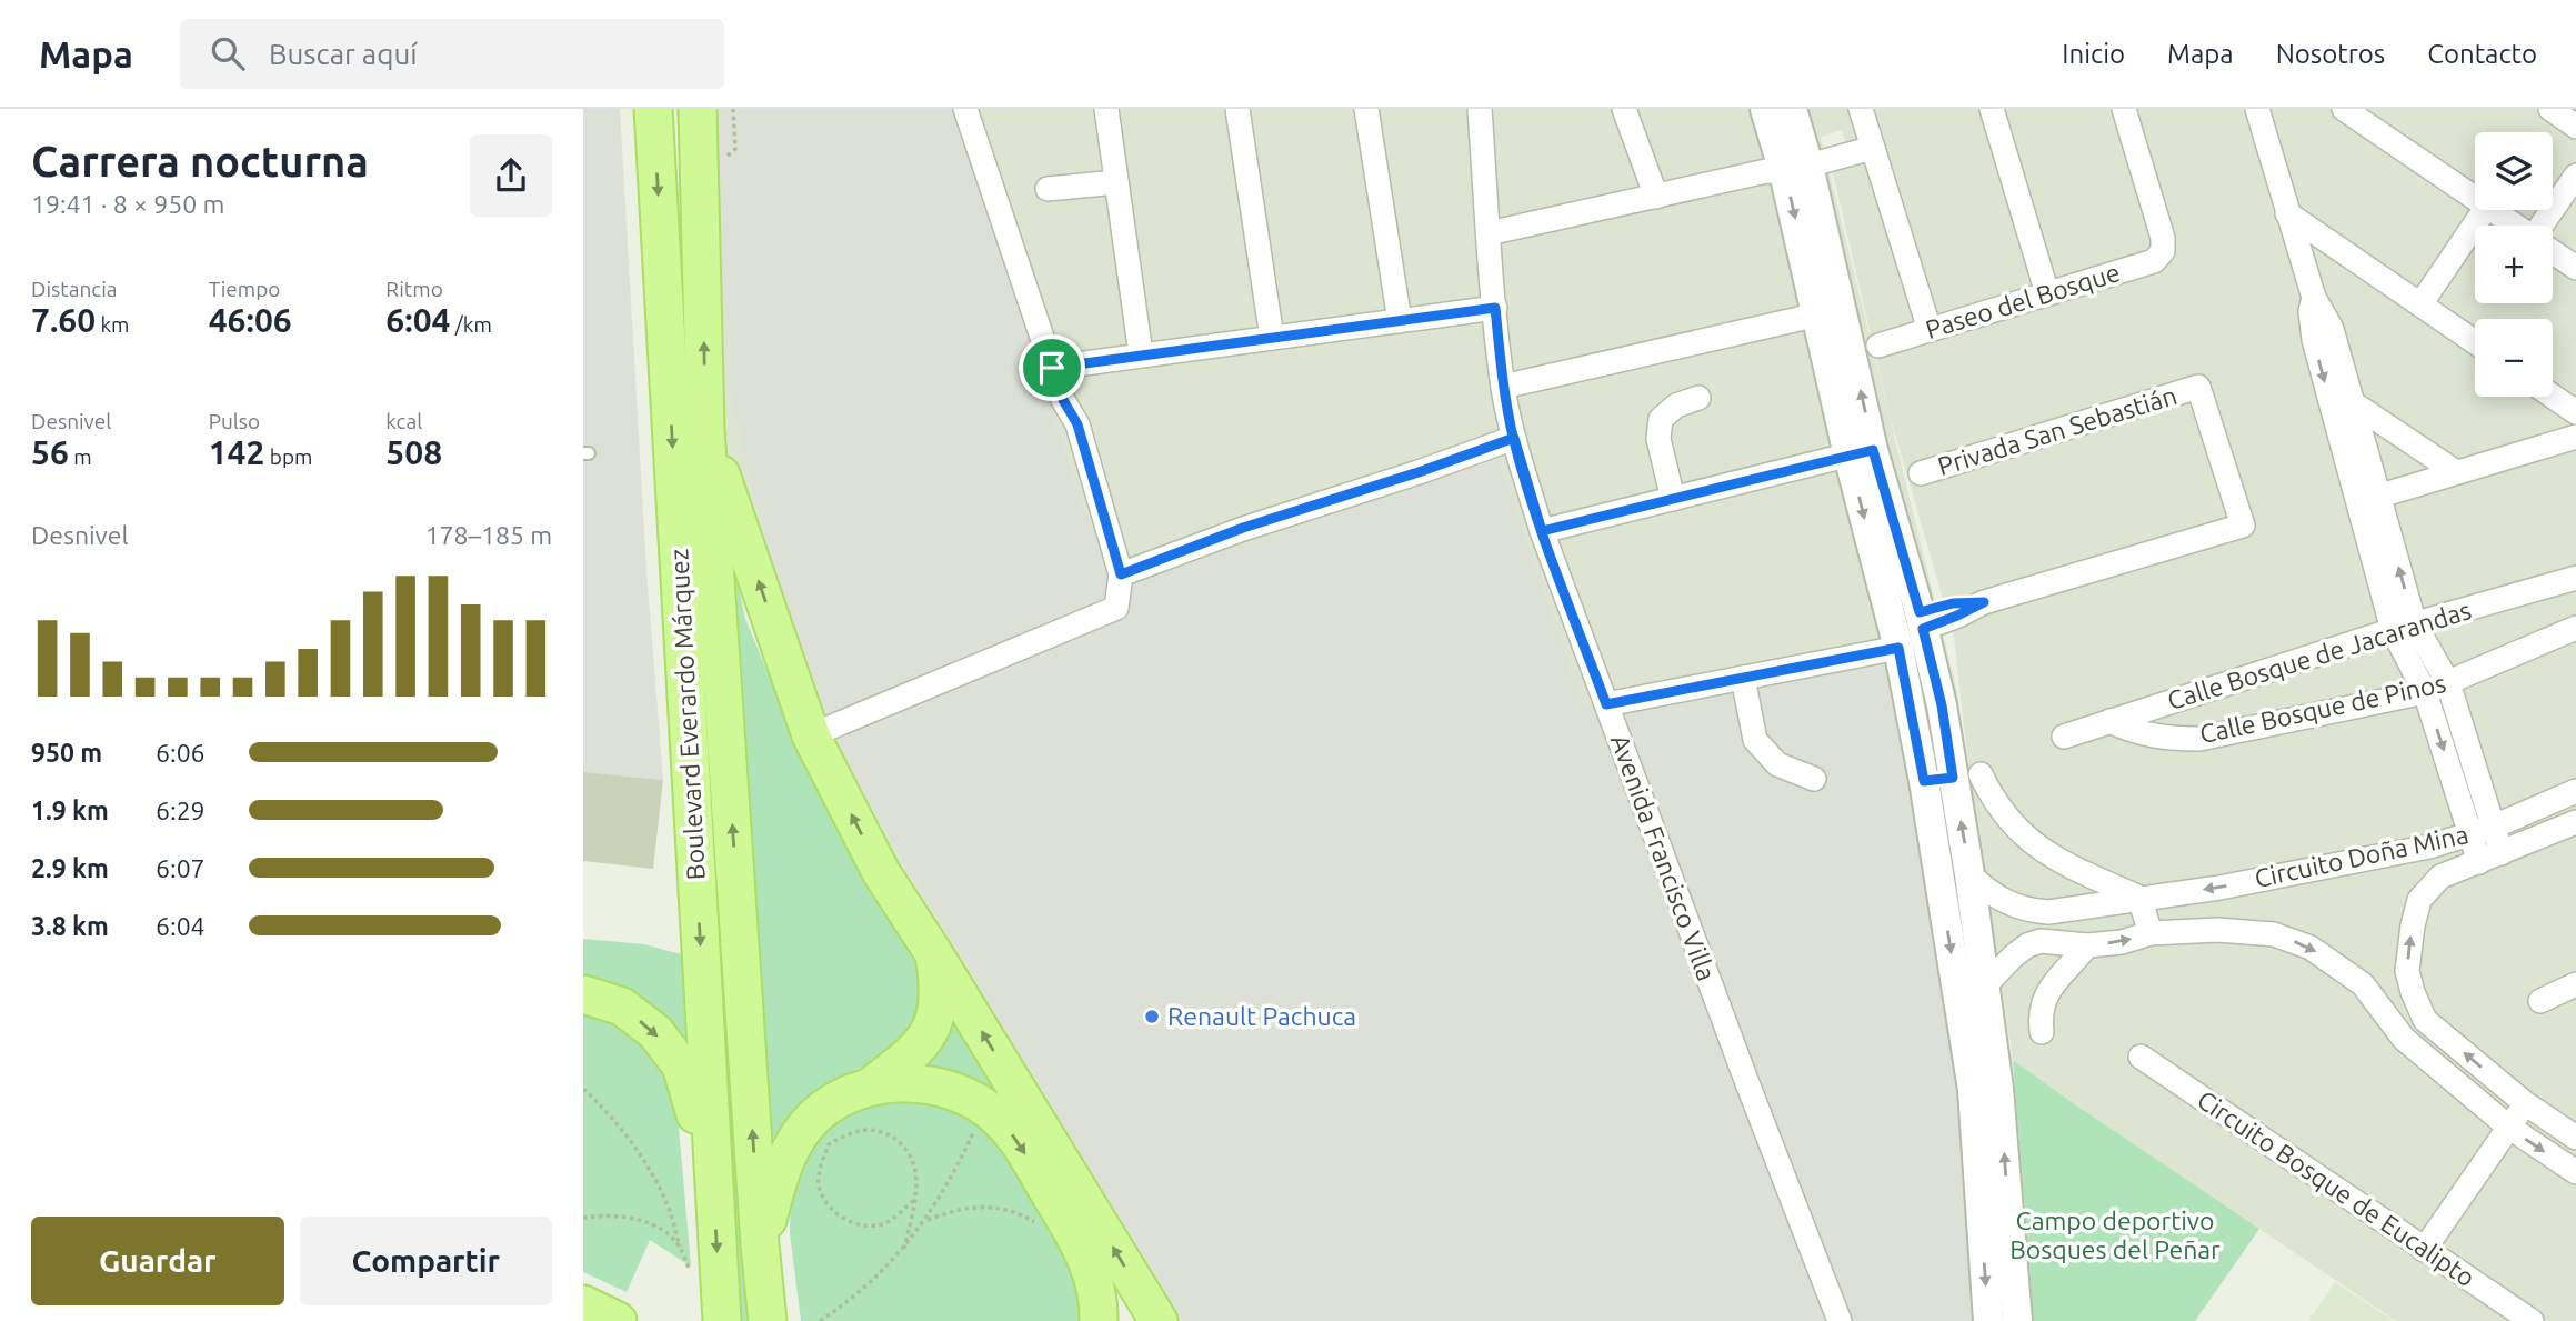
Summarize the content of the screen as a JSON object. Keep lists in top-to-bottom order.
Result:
{
  "streets": {
    "main road": ["Boulevard Everardo Márquez"],
    "street": [
      "Paseo del Bosque",
      "Privada San Sebastián",
      "Calle Bosque de Jacarandas",
      "Calle Bosque de Pinos",
      "Circuito Doña Mina",
      "Avenida Francisco Villa",
      "Circuito Bosque de Eucalipto"
    ]
  },
  "crossings": [
    ["Calle Bosque de Jacarandas", "Calle Bosque de Pinos"]
  ],
  "parks": ["Campo deportivo Bosques del Peñar"],
  "places": ["Renault Pachuca"],
  "page": {
    "header": "Mapa",
    "search": "Buscar aquí",
    "nav": [
      "Inicio",
      "Mapa",
      "Nosotros",
      "Contacto"
    ],
    "heading": ["Carrera nocturna", "19:41 · 8 × 950 m"],
    "map_buttons": ["+", "−"],
    "stats": [
      ["Distancia", "7.60 km"],
      ["Tiempo", "46:06"],
      ["Ritmo", "6:04 /km"],
      ["Desnivel", "56 m"],
      ["Pulso", "142 bpm"],
      ["kcal", "508"]
    ],
    "chart": ["Desnivel", "178–185 m"],
    "list": [
      {
        "name": "950 m",
        "note": "6:06"
      },
      {
        "name": "1.9 km",
        "note": "6:29"
      },
      {
        "name": "2.9 km",
        "note": "6:07"
      },
      {
        "name": "3.8 km",
        "note": "6:04"
      }
    ],
    "buttons": ["Guardar", "Compartir"]
  }
}
